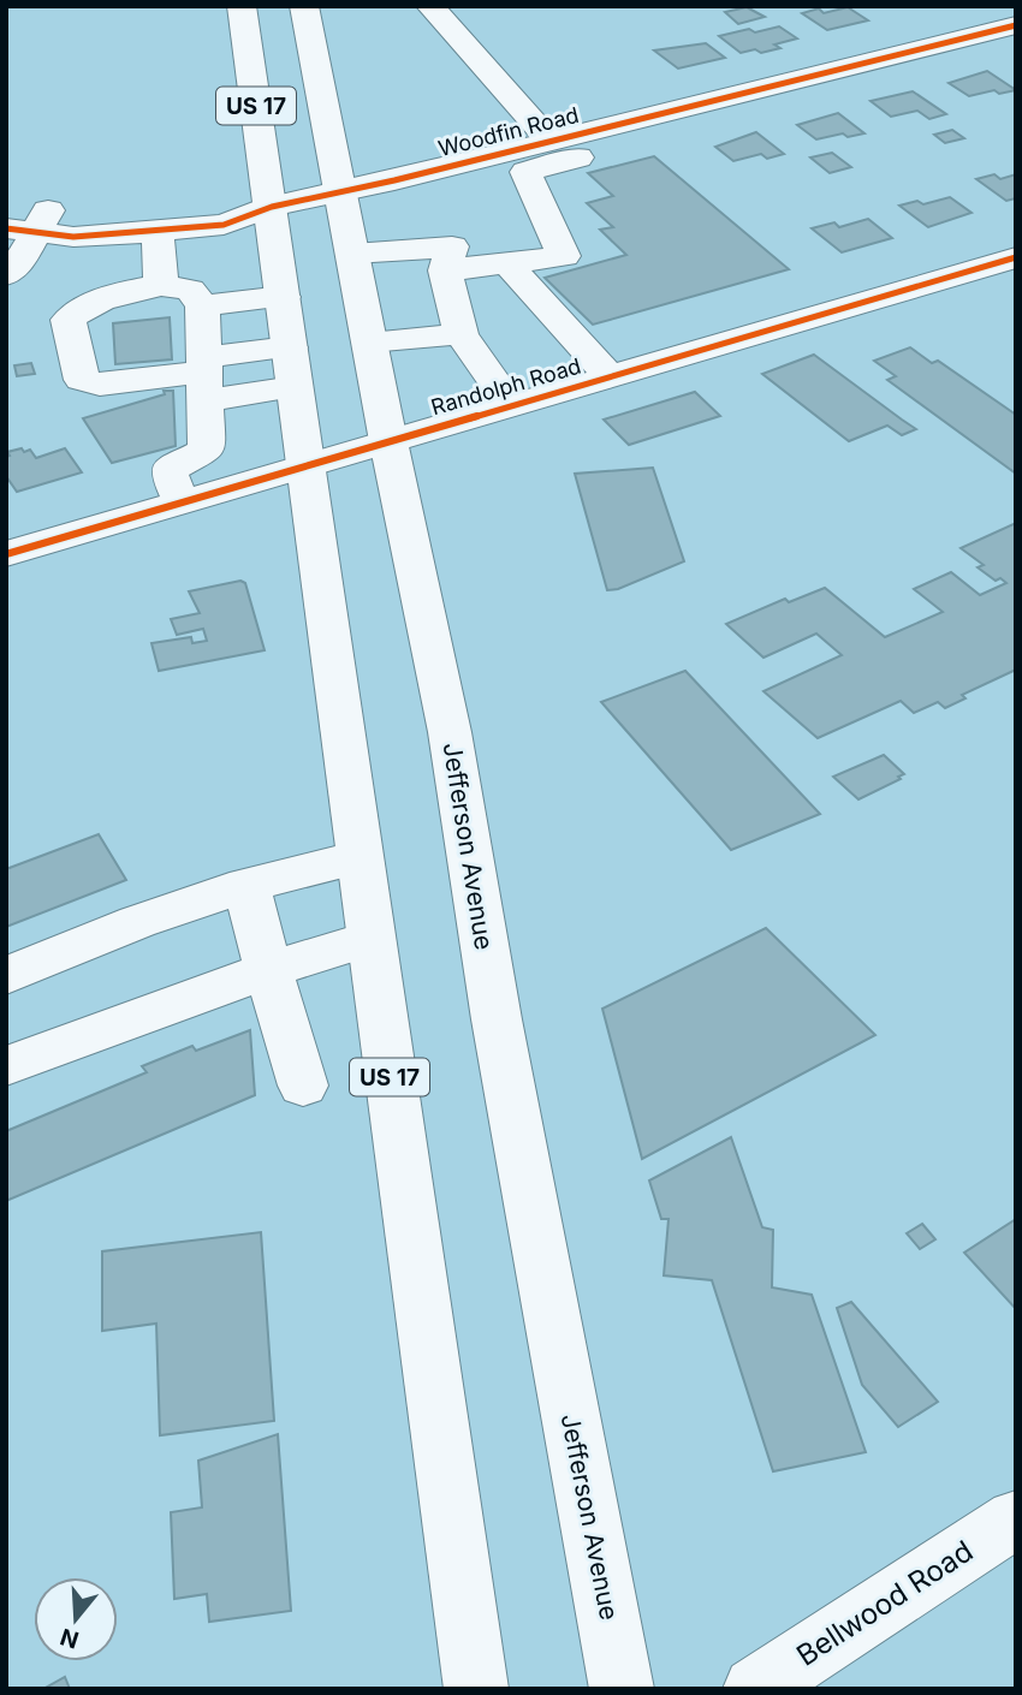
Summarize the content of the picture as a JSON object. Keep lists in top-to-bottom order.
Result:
{
  "streets": {
    "main road": [
      "US 17",
      "Woodfin Road",
      "Randolph Road",
      "Jefferson Avenue",
      "Bellwood Road"
    ]
  },
  "crossings": [
    ["US 17", "Woodfin Road"],
    ["US 17", "Randolph Road"],
    ["Woodfin Road", "Jefferson Avenue"],
    ["Randolph Road", "Jefferson Avenue"]
  ],
  "north": "bottom"
}
